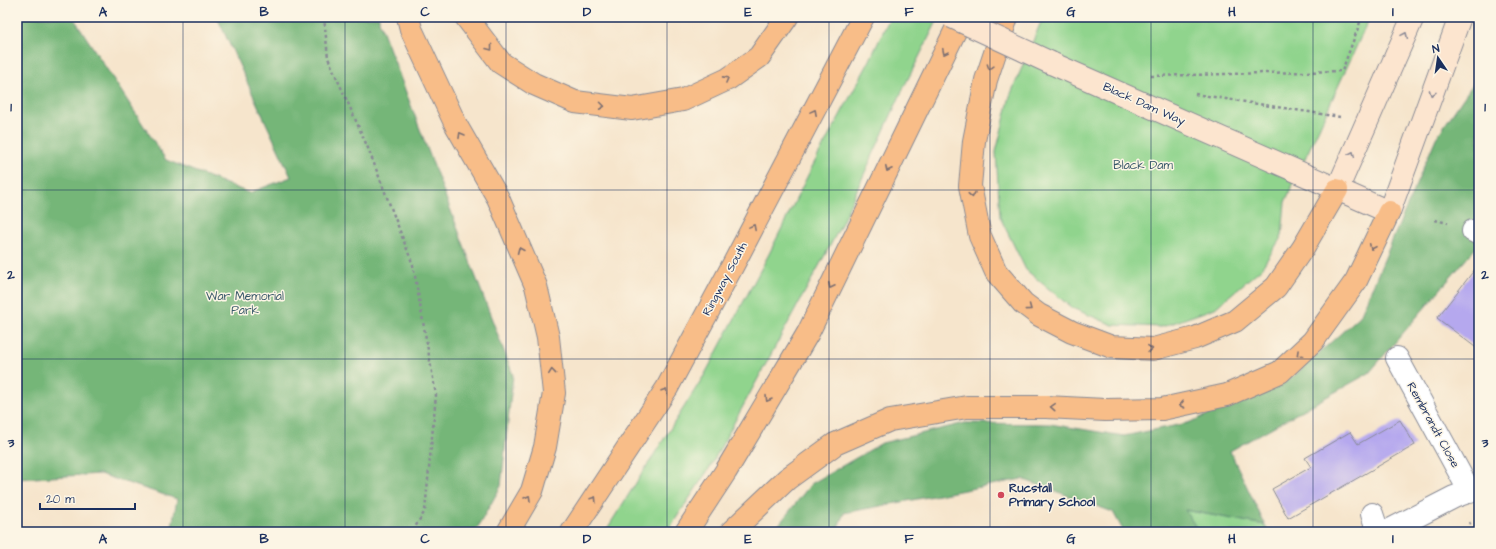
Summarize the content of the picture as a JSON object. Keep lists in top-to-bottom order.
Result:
{
  "streets": {
    "main road": ["Ringway South"],
    "street": ["Black Dam Way", "Rembrandt Close"]
  },
  "parks": ["Black Dam", "War Memorial Park"],
  "places": ["Rucstall Primary School"],
  "scale_bar": "20 m",
  "north": "top",
  "grid": {
    "columns": [
      "A",
      "B",
      "C",
      "D",
      "E",
      "F",
      "G",
      "H",
      "I"
    ],
    "rows": ["1", "2", "3"]
  }
}
